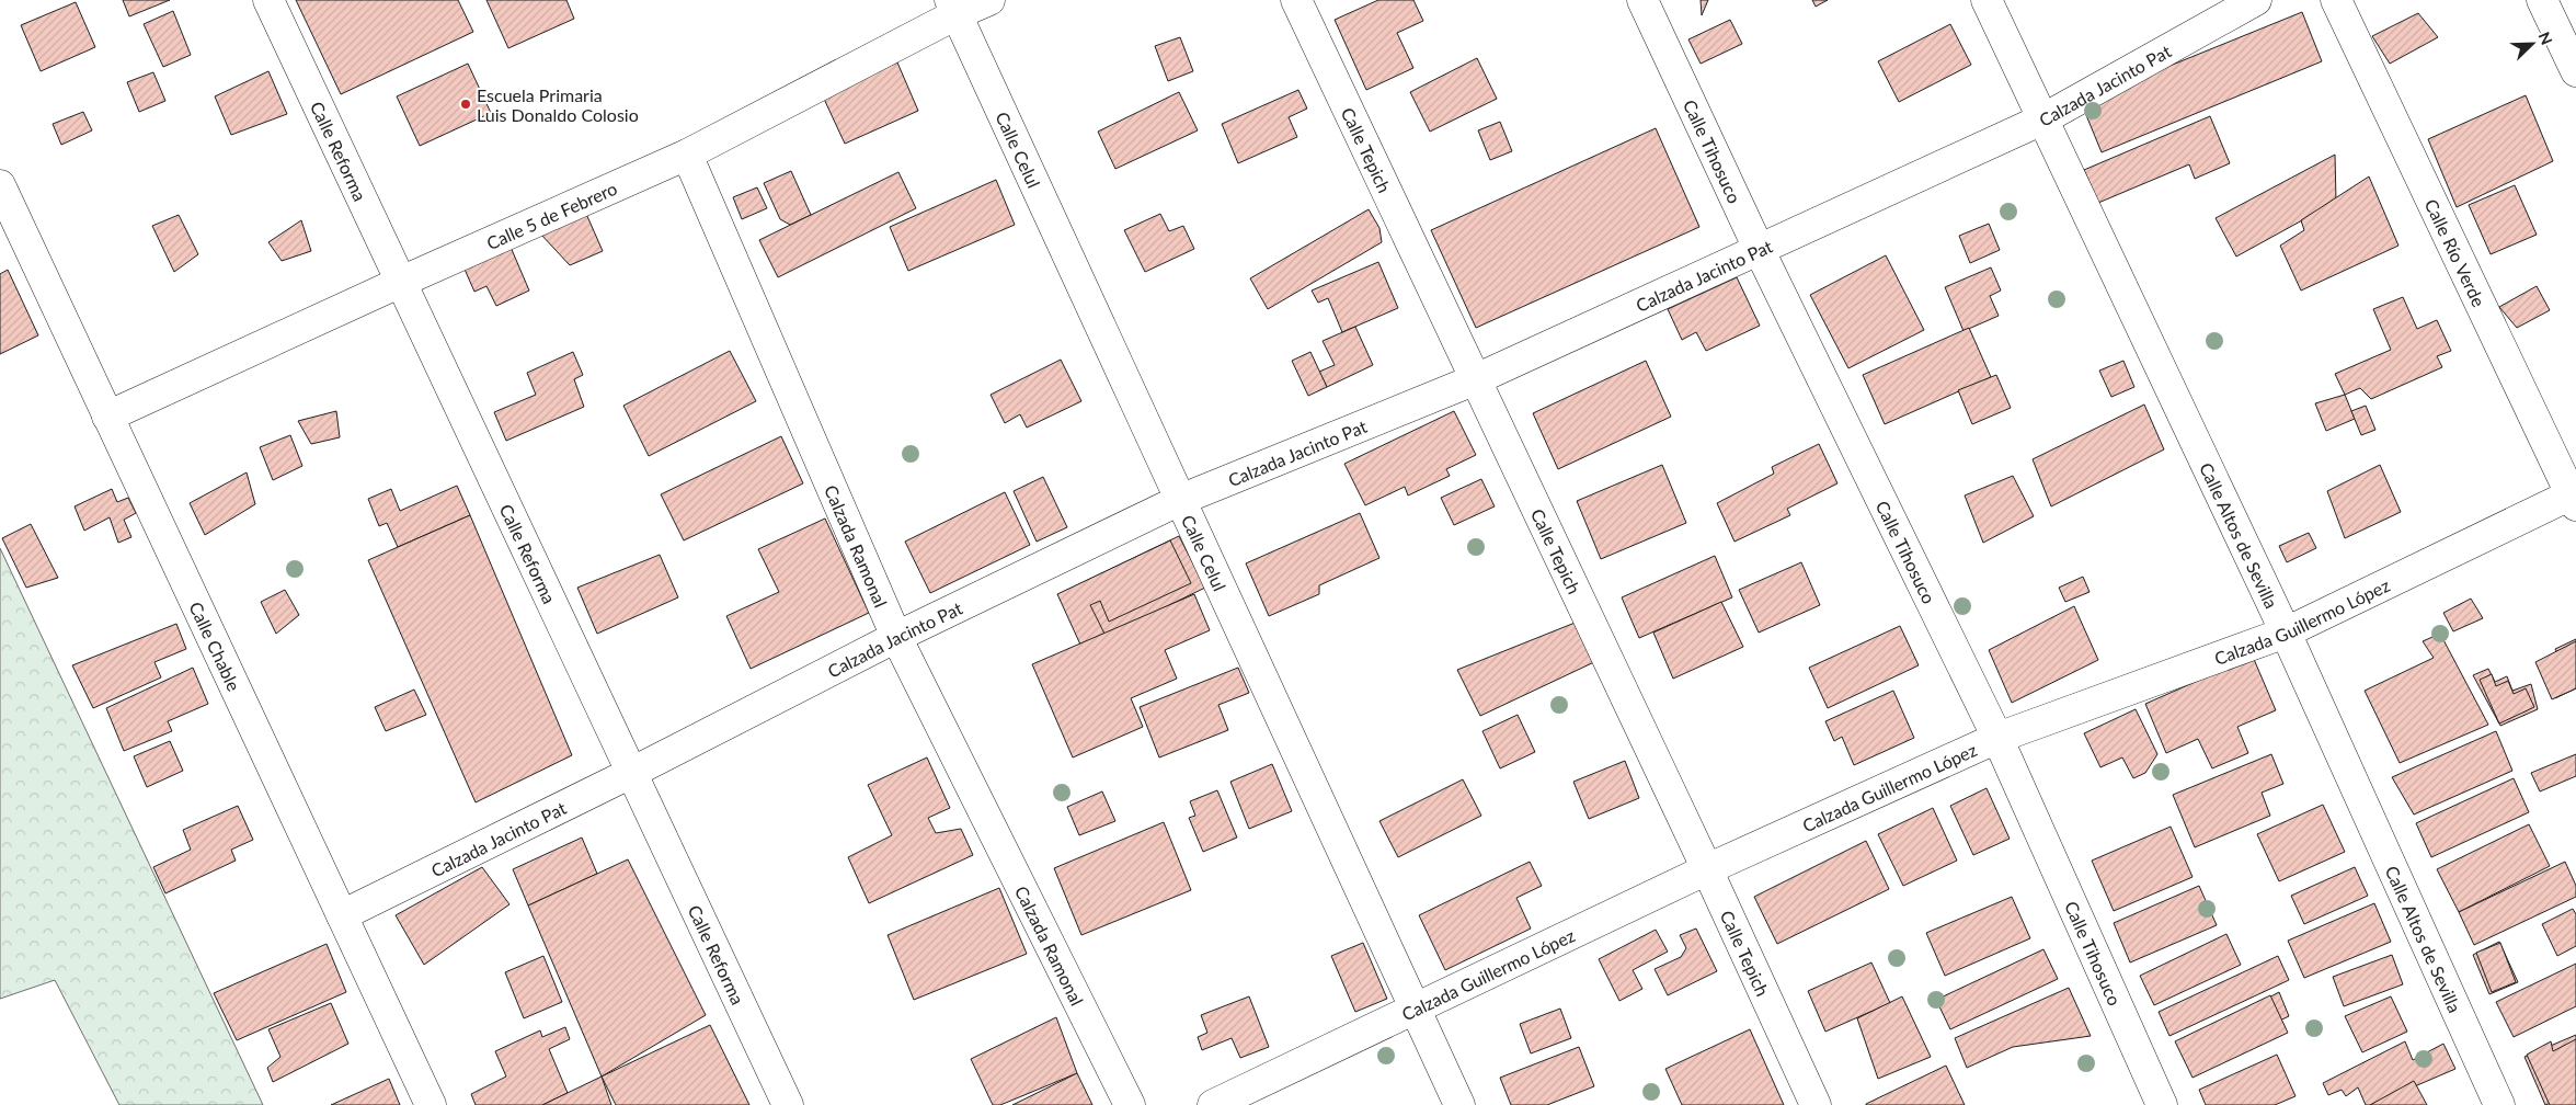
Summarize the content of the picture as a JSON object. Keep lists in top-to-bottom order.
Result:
{
  "streets": {
    "street": [
      "Calzada Jacinto Pat",
      "Calle Celul",
      "Calle Tepich",
      "Calle Reforma",
      "Calle Tihosuco",
      "Calle 5 de Febrero",
      "Calle Río Verde",
      "Calle Altos de Sevilla",
      "Calzada Ramonal",
      "Calzada Guillermo López",
      "Calle Chable"
    ]
  },
  "crossings": [
    ["Calzada Jacinto Pat", "Calle Celul"],
    ["Calzada Jacinto Pat", "Calle Tepich"],
    ["Calzada Jacinto Pat", "Calle Reforma"],
    ["Calzada Jacinto Pat", "Calle Tihosuco"],
    ["Calzada Jacinto Pat", "Calle Altos de Sevilla"],
    ["Calzada Jacinto Pat", "Calzada Ramonal"],
    ["Calzada Jacinto Pat", "Calle Chable"],
    ["Calle Celul", "Calle 5 de Febrero"],
    ["Calle Celul", "Calzada Guillermo López"],
    ["Calle Tepich", "Calzada Guillermo López"],
    ["Calle Reforma", "Calle 5 de Febrero"],
    ["Calle Tihosuco", "Calzada Guillermo López"],
    ["Calle 5 de Febrero", "Calzada Ramonal"],
    ["Calle 5 de Febrero", "Calle Chable"],
    ["Calle Río Verde", "Calzada Guillermo López"],
    ["Calle Altos de Sevilla", "Calzada Guillermo López"]
  ],
  "places": ["Escuela Primaria Luis Donaldo Colosio"],
  "north": "top right"
}
